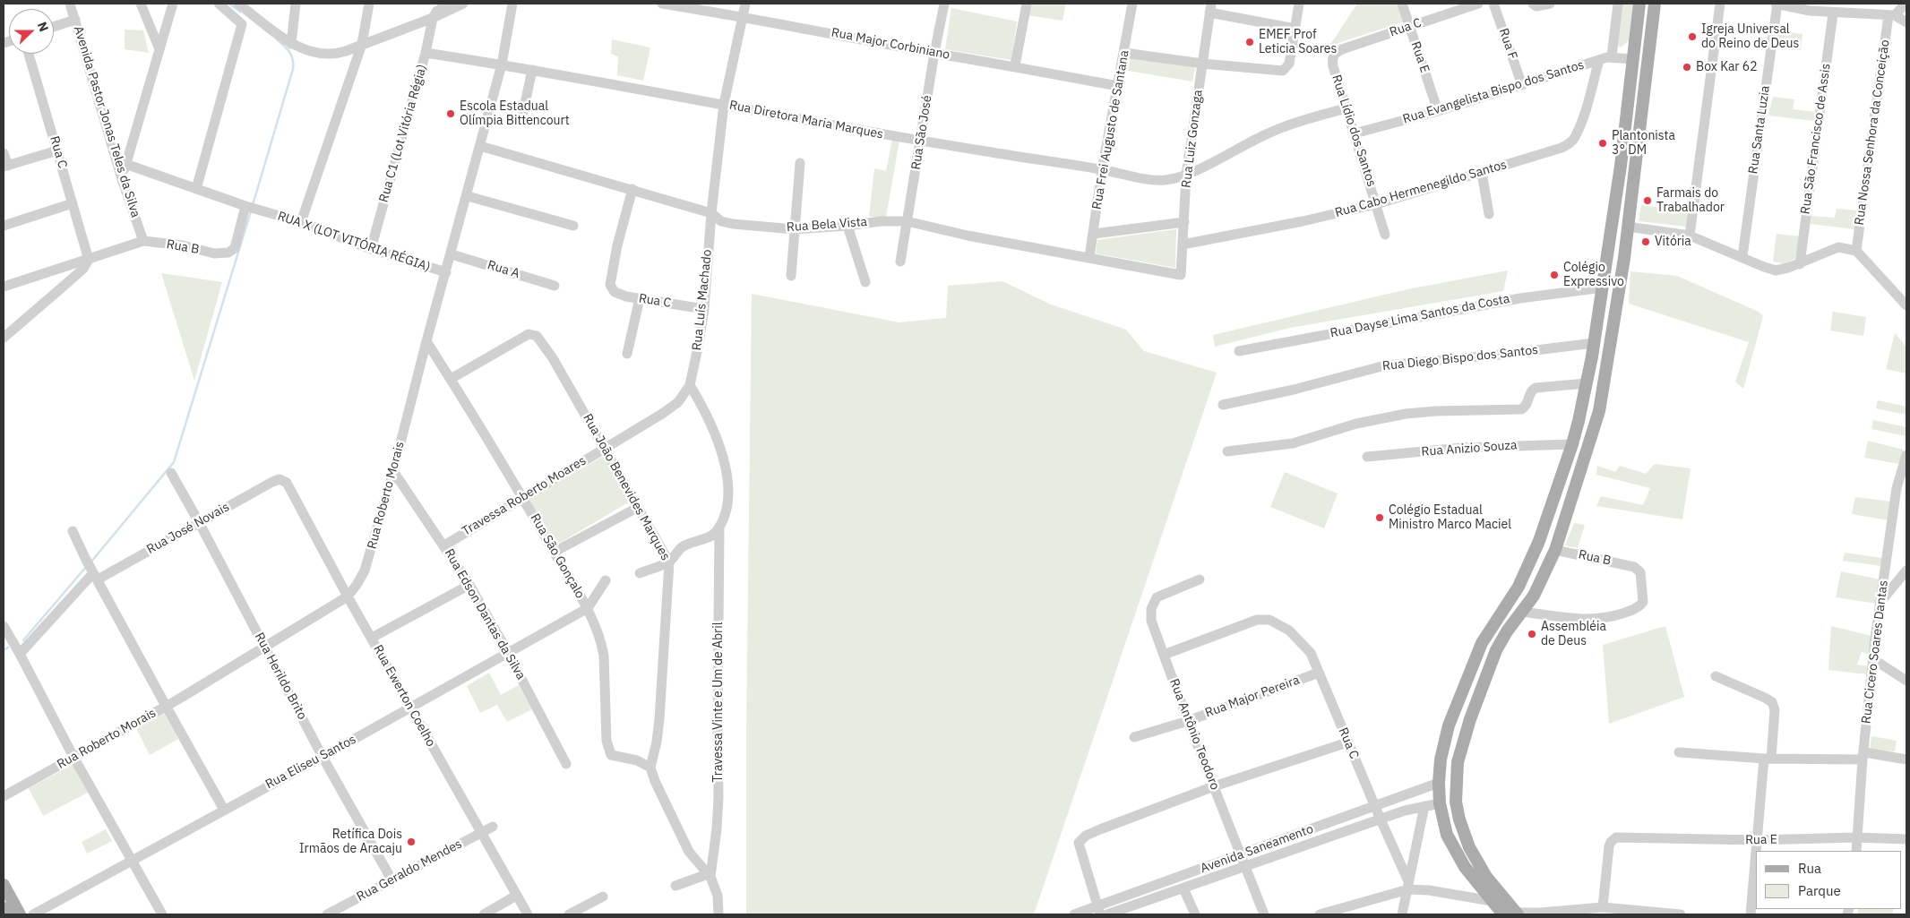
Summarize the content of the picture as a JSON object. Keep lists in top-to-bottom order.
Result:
{
  "streets": {
    "street": [
      "Rua C",
      "Rua Major Corbiniano",
      "Rua F",
      "Rua E",
      "Rua Evangelista Bispo dos Santos",
      "Rua Diretora Maria Marques",
      "Avenida Pastor Jonas Teles da Silva",
      "Rua Frei Augusto de Santana",
      "Rua Santa Luzia",
      "Rua Lídio dos Santos",
      "Rua São José",
      "Rua Nossa Senhora da Conceição",
      "Rua C1 (Lot Vitória Régia)",
      "Rua Luiz Gonzaga",
      "Rua São Francisco de Assis",
      "Rua Cabo Hermenegildo Santos",
      "Rua Bela Vista",
      "RUA X (LOT VITÓRIA RÉGIA)",
      "Rua B",
      "Rua A",
      "Rua Luís Machado",
      "Rua Dayse Lima Santos da Costa",
      "Rua Diego Bispo dos Santos",
      "Rua Anizio Souza",
      "Rua João Benevides Marques",
      "Rua Roberto Morais",
      "Travessa Roberto Moares",
      "Rua José Novais",
      "Rua São Gonçalo",
      "Rua Edson Dantas da Silva",
      "Rua Cicero Soares Dantas",
      "Rua Herildo Brito",
      "Rua Ewerton Coelho",
      "Rua Major Pereira",
      "Travessa Vinte e Um de Abril",
      "Rua Antônio Teodoro",
      "Rua Eliseu Santos",
      "Avenida Saneamento",
      "Rua Geraldo Mendes"
    ]
  },
  "crossings": [
    ["Rua C", "Rua E"],
    ["Rua C", "Rua Lídio dos Santos"],
    ["Rua C", "Rua Bela Vista"],
    ["Rua C", "Rua B"],
    ["Rua C", "Rua Luís Machado"],
    ["Rua C", "Rua Major Pereira"],
    ["Rua C", "Rua Antônio Teodoro"],
    ["Rua C", "Avenida Saneamento"],
    ["Rua Major Corbiniano", "Rua Frei Augusto de Santana"],
    ["Rua Major Corbiniano", "Rua São José"],
    ["Rua Major Corbiniano", "Rua Luís Machado"],
    ["Rua F", "Rua Evangelista Bispo dos Santos"],
    ["Rua E", "Rua Evangelista Bispo dos Santos"],
    ["Rua E", "Rua Cicero Soares Dantas"],
    ["Rua Evangelista Bispo dos Santos", "Rua Lídio dos Santos"],
    ["Rua Evangelista Bispo dos Santos", "Rua Cabo Hermenegildo Santos"],
    ["Rua Diretora Maria Marques", "Rua Frei Augusto de Santana"],
    ["Rua Diretora Maria Marques", "Rua Lídio dos Santos"],
    ["Rua Diretora Maria Marques", "Rua São José"],
    ["Rua Diretora Maria Marques", "Rua C1 (Lot Vitória Régia)"],
    ["Rua Diretora Maria Marques", "Rua Luiz Gonzaga"],
    ["Rua Diretora Maria Marques", "Rua Luís Machado"],
    ["Rua Diretora Maria Marques", "Rua Roberto Morais"],
    ["Avenida Pastor Jonas Teles da Silva", "Rua B"],
    ["Rua Frei Augusto de Santana", "Rua Bela Vista"],
    ["Rua Lídio dos Santos", "Rua Cabo Hermenegildo Santos"],
    ["Rua São José", "Rua Bela Vista"],
    ["Rua C1 (Lot Vitória Régia)", "RUA X (LOT VITÓRIA RÉGIA)"],
    ["Rua Luiz Gonzaga", "Rua Cabo Hermenegildo Santos"],
    ["Rua Luiz Gonzaga", "Rua Bela Vista"],
    ["Rua Bela Vista", "Rua Luís Machado"],
    ["Rua Bela Vista", "Rua Roberto Morais"],
    ["RUA X (LOT VITÓRIA RÉGIA)", "Rua B"],
    ["RUA X (LOT VITÓRIA RÉGIA)", "Rua Roberto Morais"],
    ["Rua A", "Rua Roberto Morais"],
    ["Rua Luís Machado", "Travessa Roberto Moares"],
    ["Rua João Benevides Marques", "Travessa Roberto Moares"],
    ["Rua João Benevides Marques", "Rua São Gonçalo"],
    ["Rua Roberto Morais", "Rua São Gonçalo"],
    ["Rua Roberto Morais", "Rua Edson Dantas da Silva"],
    ["Rua Roberto Morais", "Rua Herildo Brito"],
    ["Rua Roberto Morais", "Rua Ewerton Coelho"],
    ["Travessa Roberto Moares", "Rua São Gonçalo"],
    ["Travessa Roberto Moares", "Rua Edson Dantas da Silva"],
    ["Rua José Novais", "Rua Herildo Brito"],
    ["Rua José Novais", "Rua Ewerton Coelho"],
    ["Rua São Gonçalo", "Rua Eliseu Santos"],
    ["Rua Edson Dantas da Silva", "Rua Eliseu Santos"],
    ["Rua Herildo Brito", "Rua Eliseu Santos"],
    ["Rua Herildo Brito", "Rua Geraldo Mendes"],
    ["Rua Ewerton Coelho", "Rua Eliseu Santos"],
    ["Rua Ewerton Coelho", "Rua Geraldo Mendes"],
    ["Rua Major Pereira", "Rua Antônio Teodoro"],
    ["Rua Antônio Teodoro", "Avenida Saneamento"]
  ],
  "places": [
    "Igreja Universal do Reino de Deus",
    "EMEF Prof Leticia Soares",
    "Box Kar 62",
    "Escola Estadual Olímpia Bittencourt",
    "Plantonista 3° DM",
    "Farmais do Trabalhador",
    "Vitória",
    "Colégio Expressivo",
    "Colégio Estadual Ministro Marco Maciel",
    "Assembléia de Deus",
    "Retífica Dois Irmãos de Aracaju"
  ],
  "legend": ["Rua", "Parque"],
  "north": "right"
}
